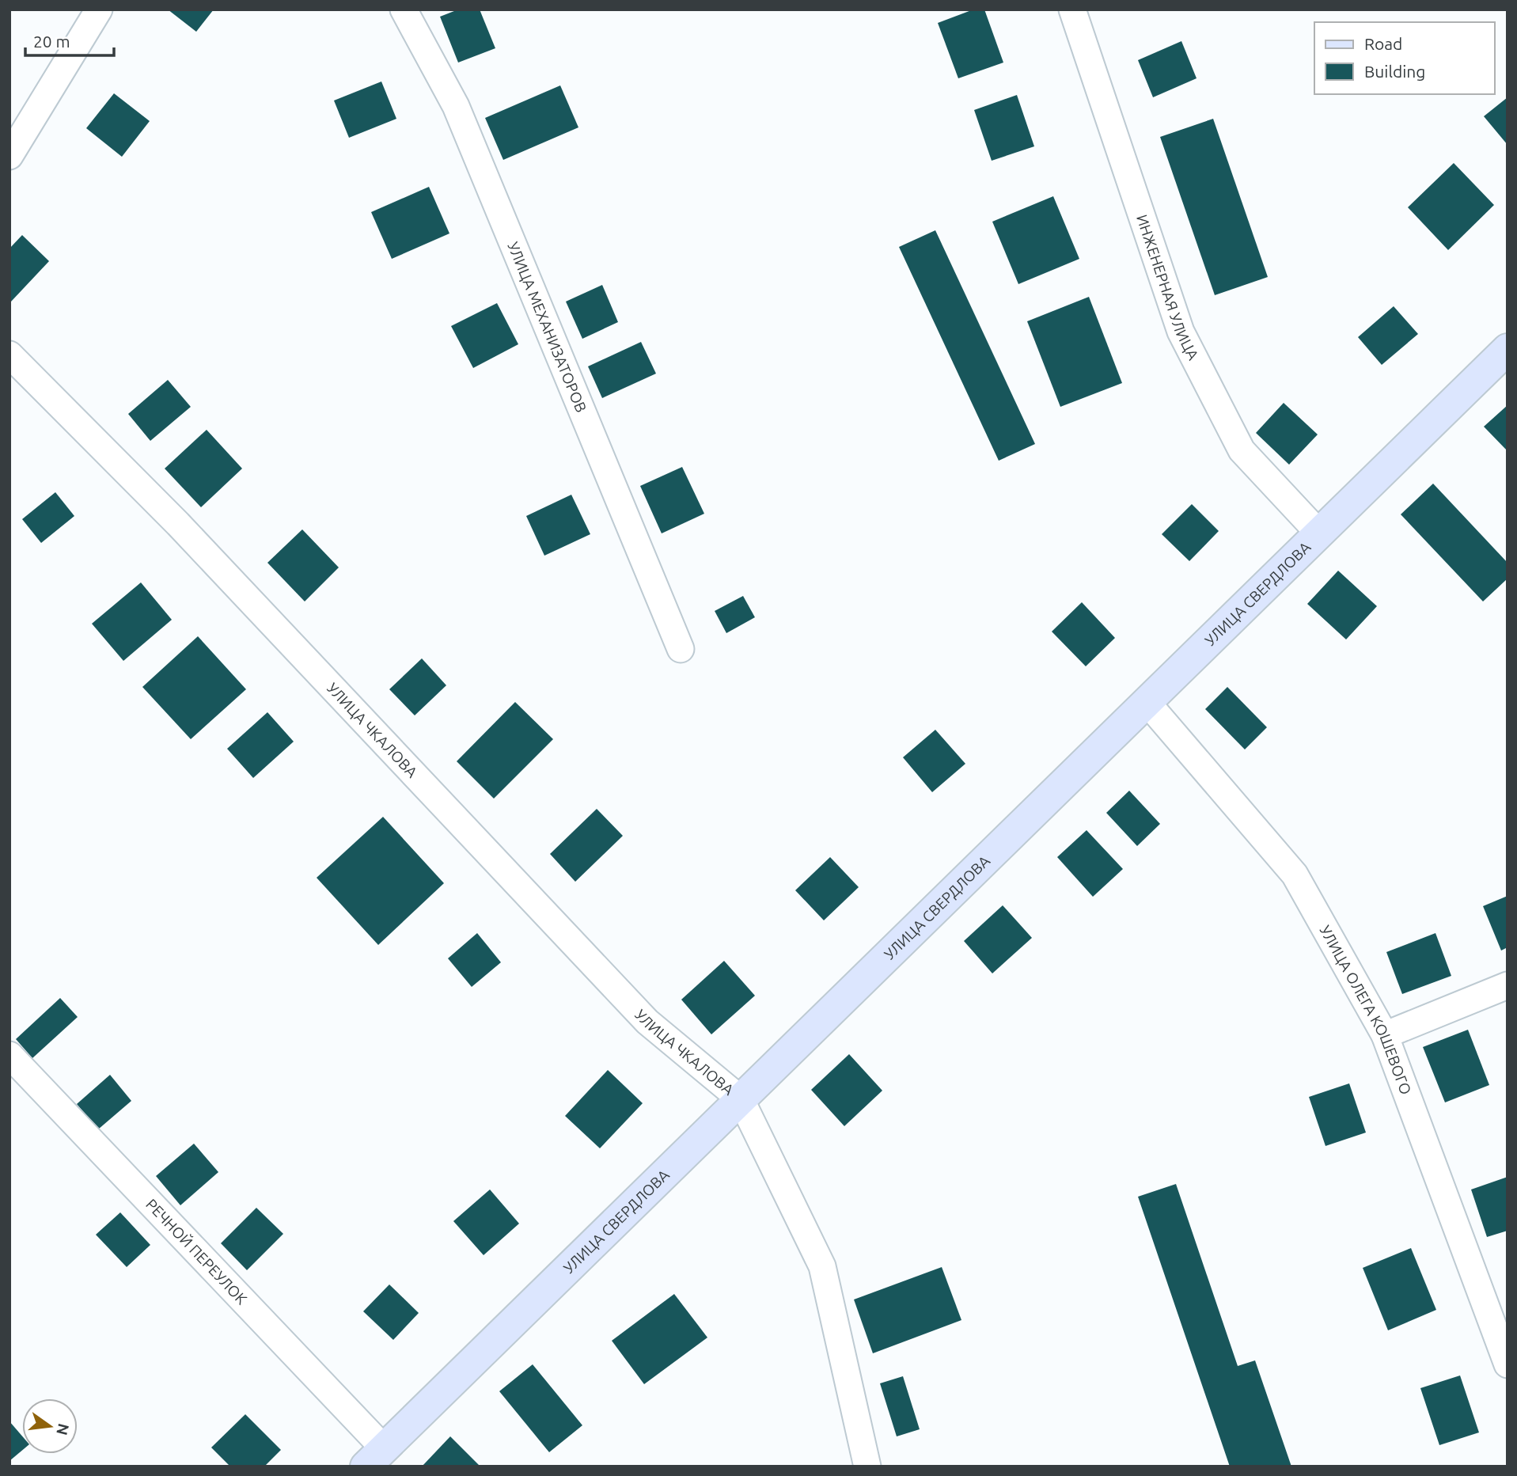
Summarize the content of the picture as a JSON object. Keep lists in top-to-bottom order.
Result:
{
  "streets": {
    "street": [
      "ИНЖЕНЕРНАЯ УЛИЦА",
      "УЛИЦА МЕХАНИЗАТОРОВ",
      "УЛИЦА СВЕРДЛОВА",
      "УЛИЦА ЧКАЛОВА",
      "УЛИЦА ОЛЕГА КОШЕВОГО",
      "РЕЧНОЙ ПЕРЕУЛОК"
    ]
  },
  "crossings": [
    ["ИНЖЕНЕРНАЯ УЛИЦА", "УЛИЦА СВЕРДЛОВА"],
    ["УЛИЦА СВЕРДЛОВА", "УЛИЦА ЧКАЛОВА"],
    ["УЛИЦА СВЕРДЛОВА", "УЛИЦА ОЛЕГА КОШЕВОГО"],
    ["УЛИЦА СВЕРДЛОВА", "РЕЧНОЙ ПЕРЕУЛОК"]
  ],
  "legend": ["Road", "Building"],
  "scale_bar": "20 m",
  "north": "right"
}
